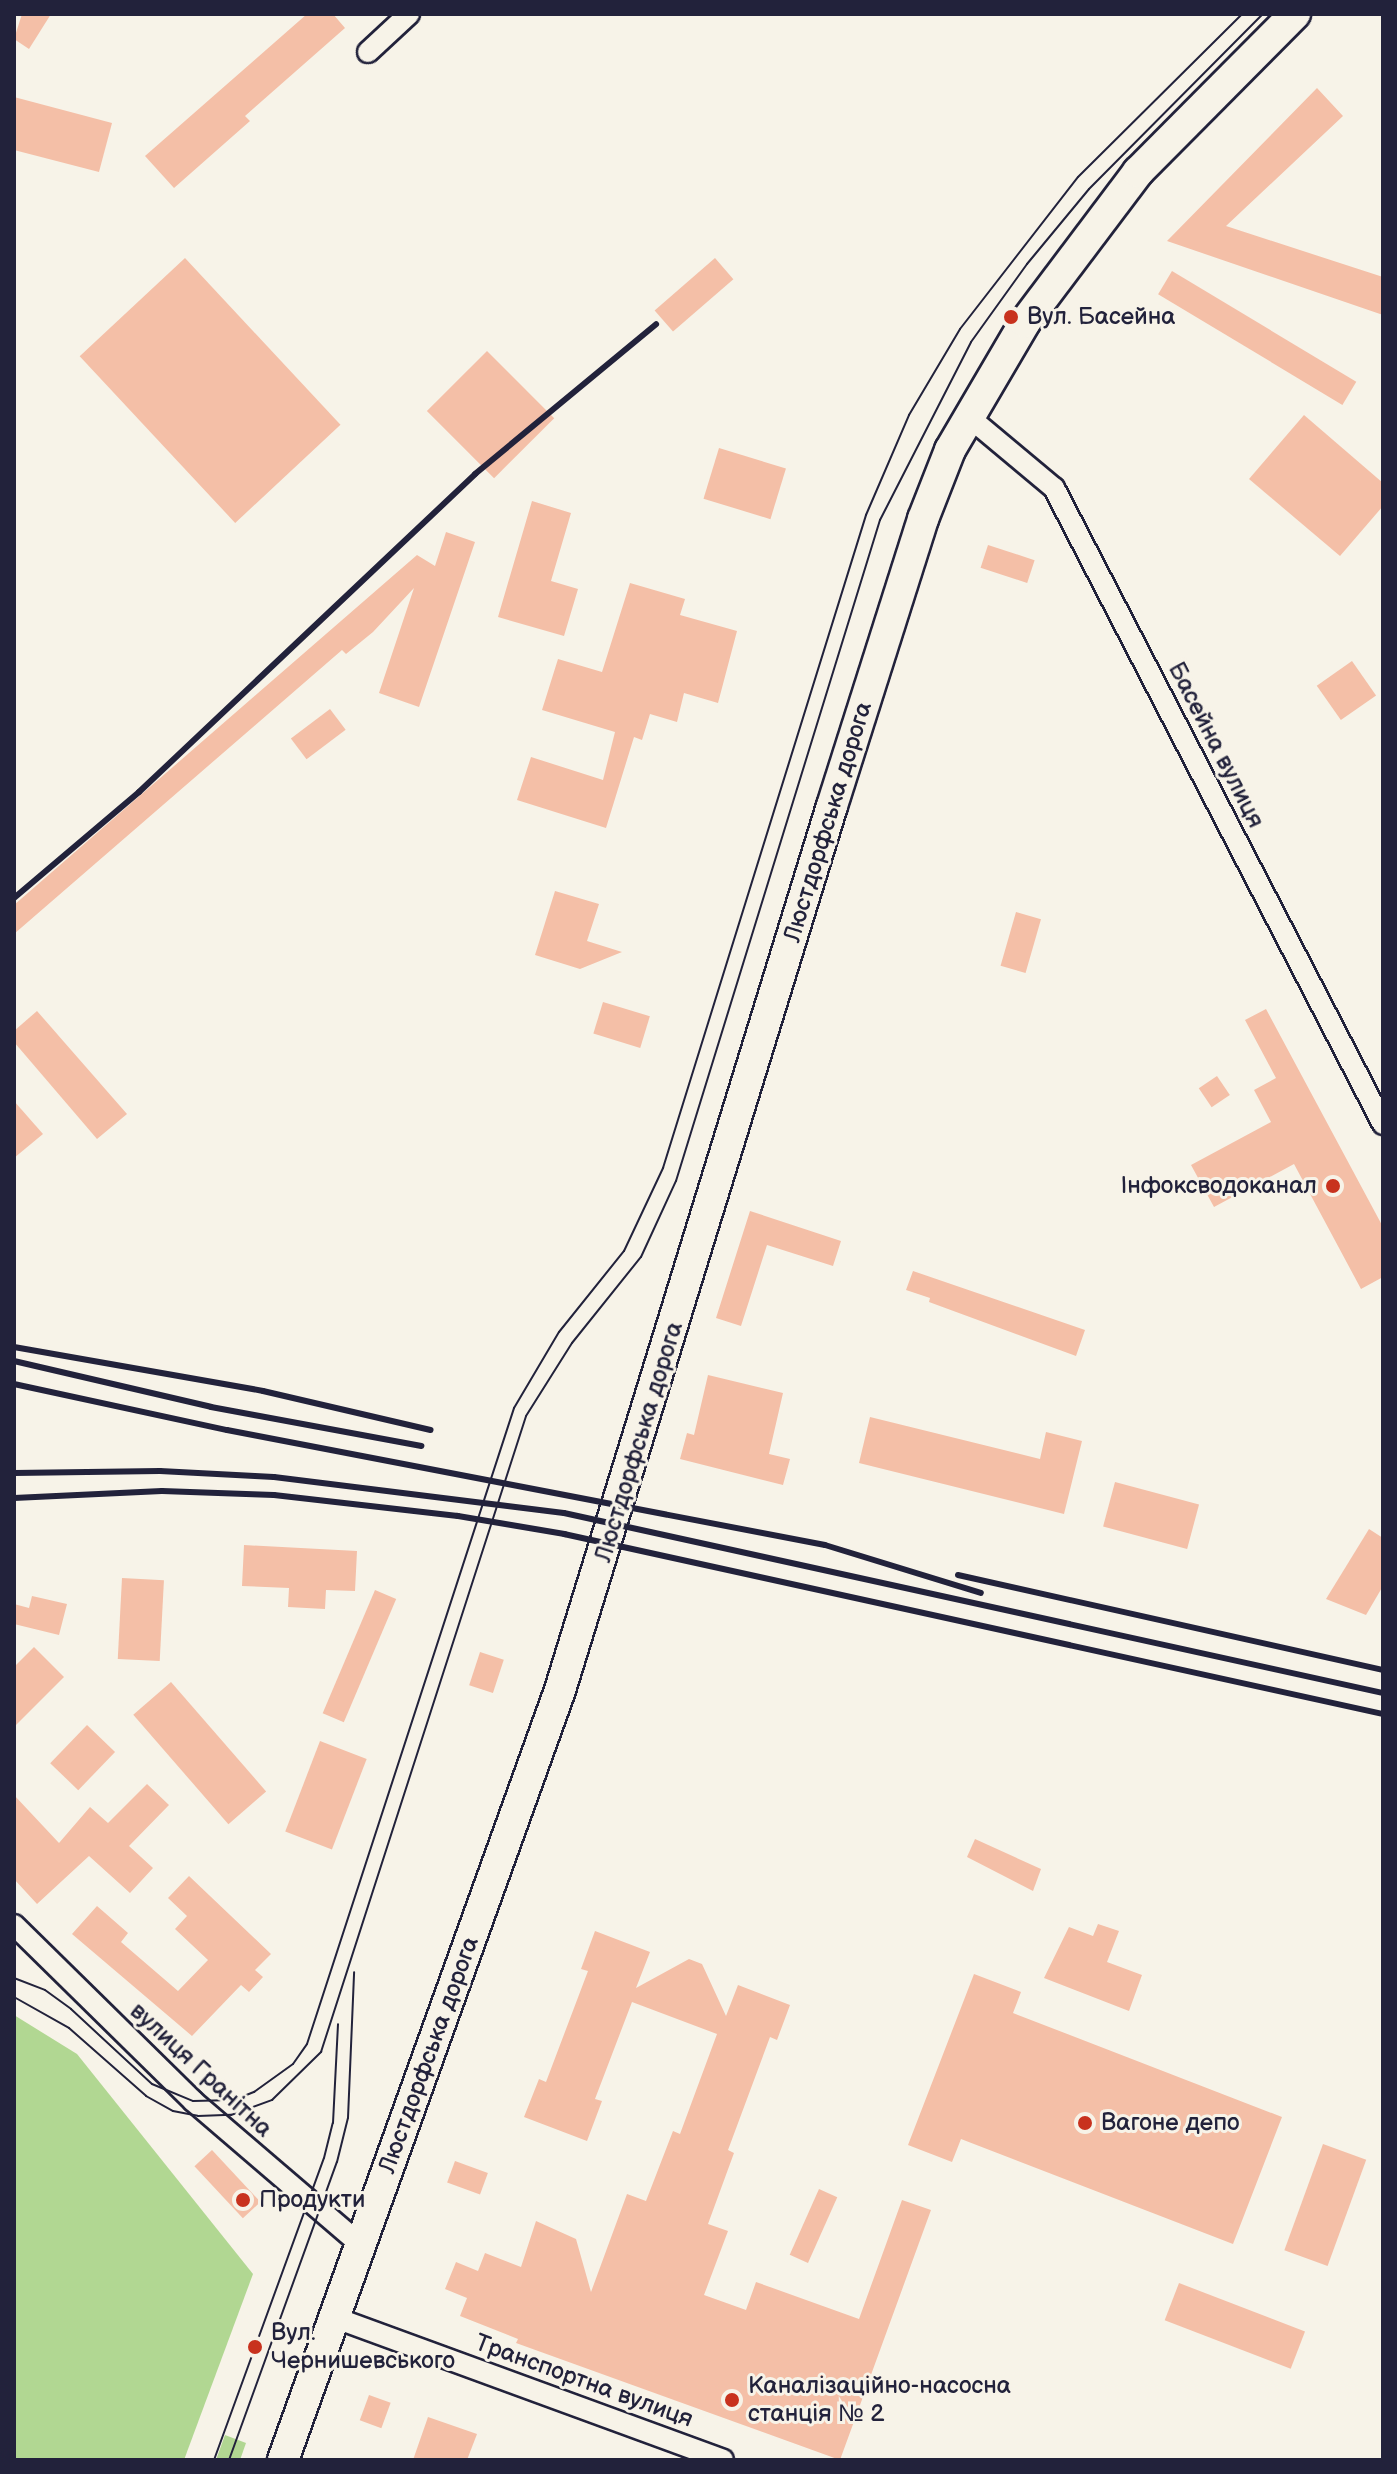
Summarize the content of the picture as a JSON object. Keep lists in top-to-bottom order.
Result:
{
  "streets": {
    "main road": ["Люстдорфська дорога"],
    "street": ["Басейна вулиця", "вулиця Гранітна", "Транспортна вулиця"]
  },
  "crossings": [
    ["Басейна вулиця", "Люстдорфська дорога"],
    ["Люстдорфська дорога", "вулиця Гранітна"],
    ["Люстдорфська дорога", "Транспортна вулиця"]
  ],
  "places": [
    "Вул. Басейна",
    "Інфоксводоканал",
    "Вагоне депо",
    "Продукти",
    "Вул. Чернишевського",
    "Каналізаційно-насосна станція № 2"
  ]
}
